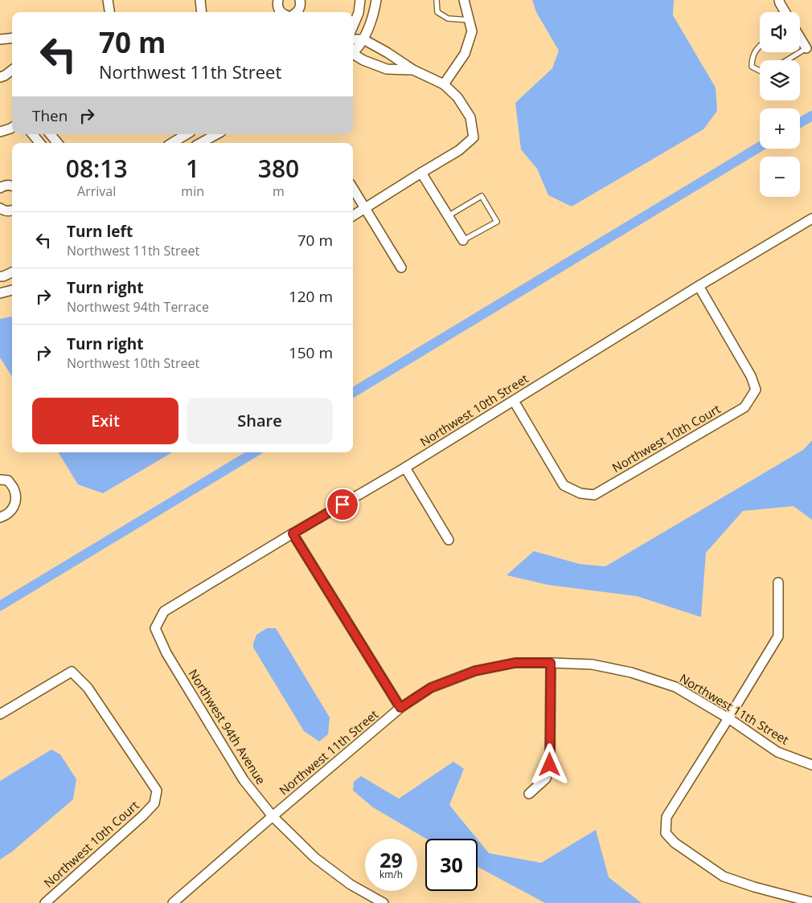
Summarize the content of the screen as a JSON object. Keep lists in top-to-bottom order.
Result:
{
  "streets": {
    "street": [
      "Northwest 10th Street",
      "Northwest 10th Court",
      "Northwest 11th Street",
      "Northwest 94th Avenue"
    ]
  },
  "crossings": [
    ["Northwest 10th Street", "Northwest 10th Court"],
    ["Northwest 10th Street", "Northwest 94th Avenue"],
    ["Northwest 11th Street", "Northwest 94th Avenue"]
  ],
  "page": {
    "map_buttons": ["+", "−"],
    "turn": ["70 m", "Northwest 11th Street"],
    "then": "Then",
    "eta": [
      "08:13",
      "Arrival",
      "1",
      "min",
      "380",
      "m"
    ],
    "list": [
      {
        "name": "Turn left",
        "note": "Northwest 11th Street",
        "value": "70 m"
      },
      {
        "name": "Turn right",
        "note": "Northwest 94th Terrace",
        "value": "120 m"
      },
      {
        "name": "Turn right",
        "note": "Northwest 10th Street",
        "value": "150 m"
      }
    ],
    "buttons": ["Exit", "Share"],
    "speed": "29 km/h",
    "limit": "30"
  }
}
